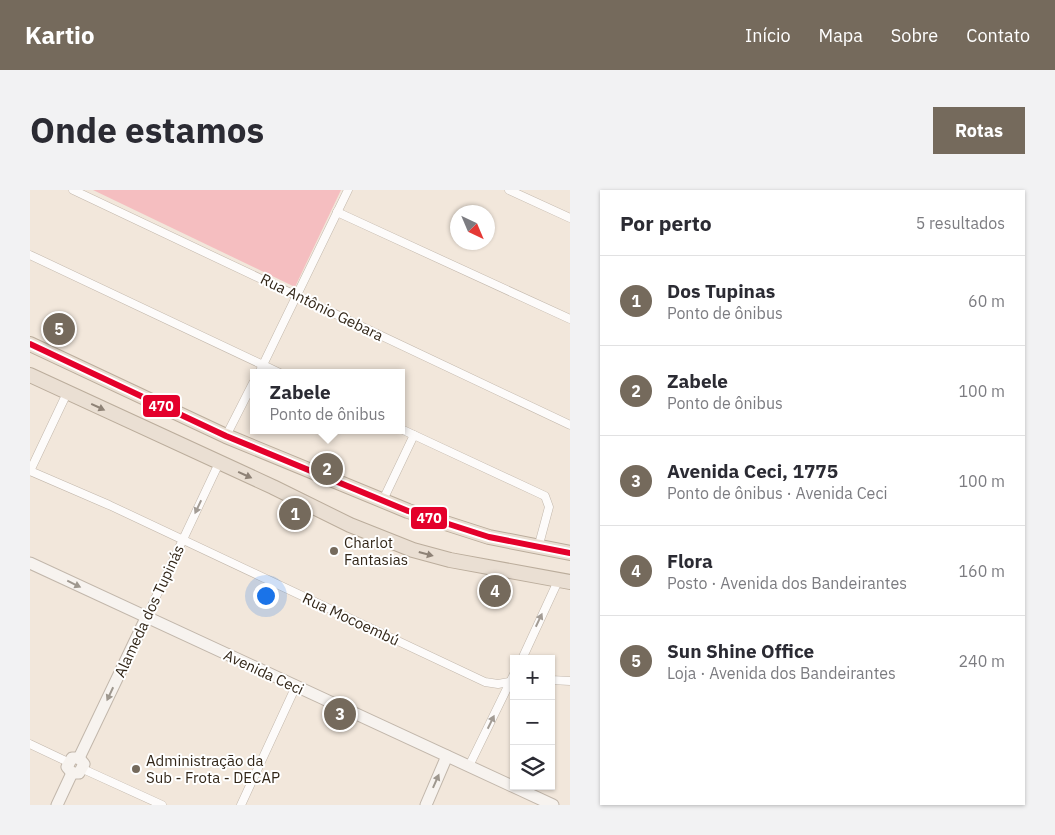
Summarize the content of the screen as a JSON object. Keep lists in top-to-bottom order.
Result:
{
  "streets": {
    "street": [
      "Rua Antônio Gebara",
      "Alameda dos Tupinás",
      "Rua Mocoembú",
      "Avenida Ceci"
    ]
  },
  "crossings": [
    ["Alameda dos Tupinás", "Rua Mocoembú"],
    ["Alameda dos Tupinás", "Avenida Ceci"]
  ],
  "one_way": ["Alameda dos Tupinás"],
  "places": ["Charlot Fantasias", "Administração da Sub - Frota - DECAP"],
  "lines": ["transit line 470"],
  "north": "bottom right",
  "page": {
    "header": "Kartio",
    "nav": [
      "Início",
      "Mapa",
      "Sobre",
      "Contato"
    ],
    "title": "Onde estamos",
    "buttons": "Rotas",
    "heading": ["Por perto", "5 resultados"],
    "list": [
      {
        "mark": "1",
        "name": "Dos Tupinas",
        "note": "Ponto de ônibus",
        "value": "60 m"
      },
      {
        "mark": "2",
        "name": "Zabele",
        "note": "Ponto de ônibus",
        "value": "100 m"
      },
      {
        "mark": "3",
        "name": "Avenida Ceci, 1775",
        "note": "Ponto de ônibus · Avenida Ceci",
        "value": "100 m"
      },
      {
        "mark": "4",
        "name": "Flora",
        "note": "Posto · Avenida dos Bandeirantes",
        "value": "160 m"
      },
      {
        "mark": "5",
        "name": "Sun Shine Office",
        "note": "Loja · Avenida dos Bandeirantes",
        "value": "240 m"
      }
    ],
    "pins": [
      "5",
      "2",
      "1",
      "4",
      "3"
    ],
    "popup": ["Zabele", "Ponto de ônibus"],
    "map_buttons": ["+", "−"]
  }
}
